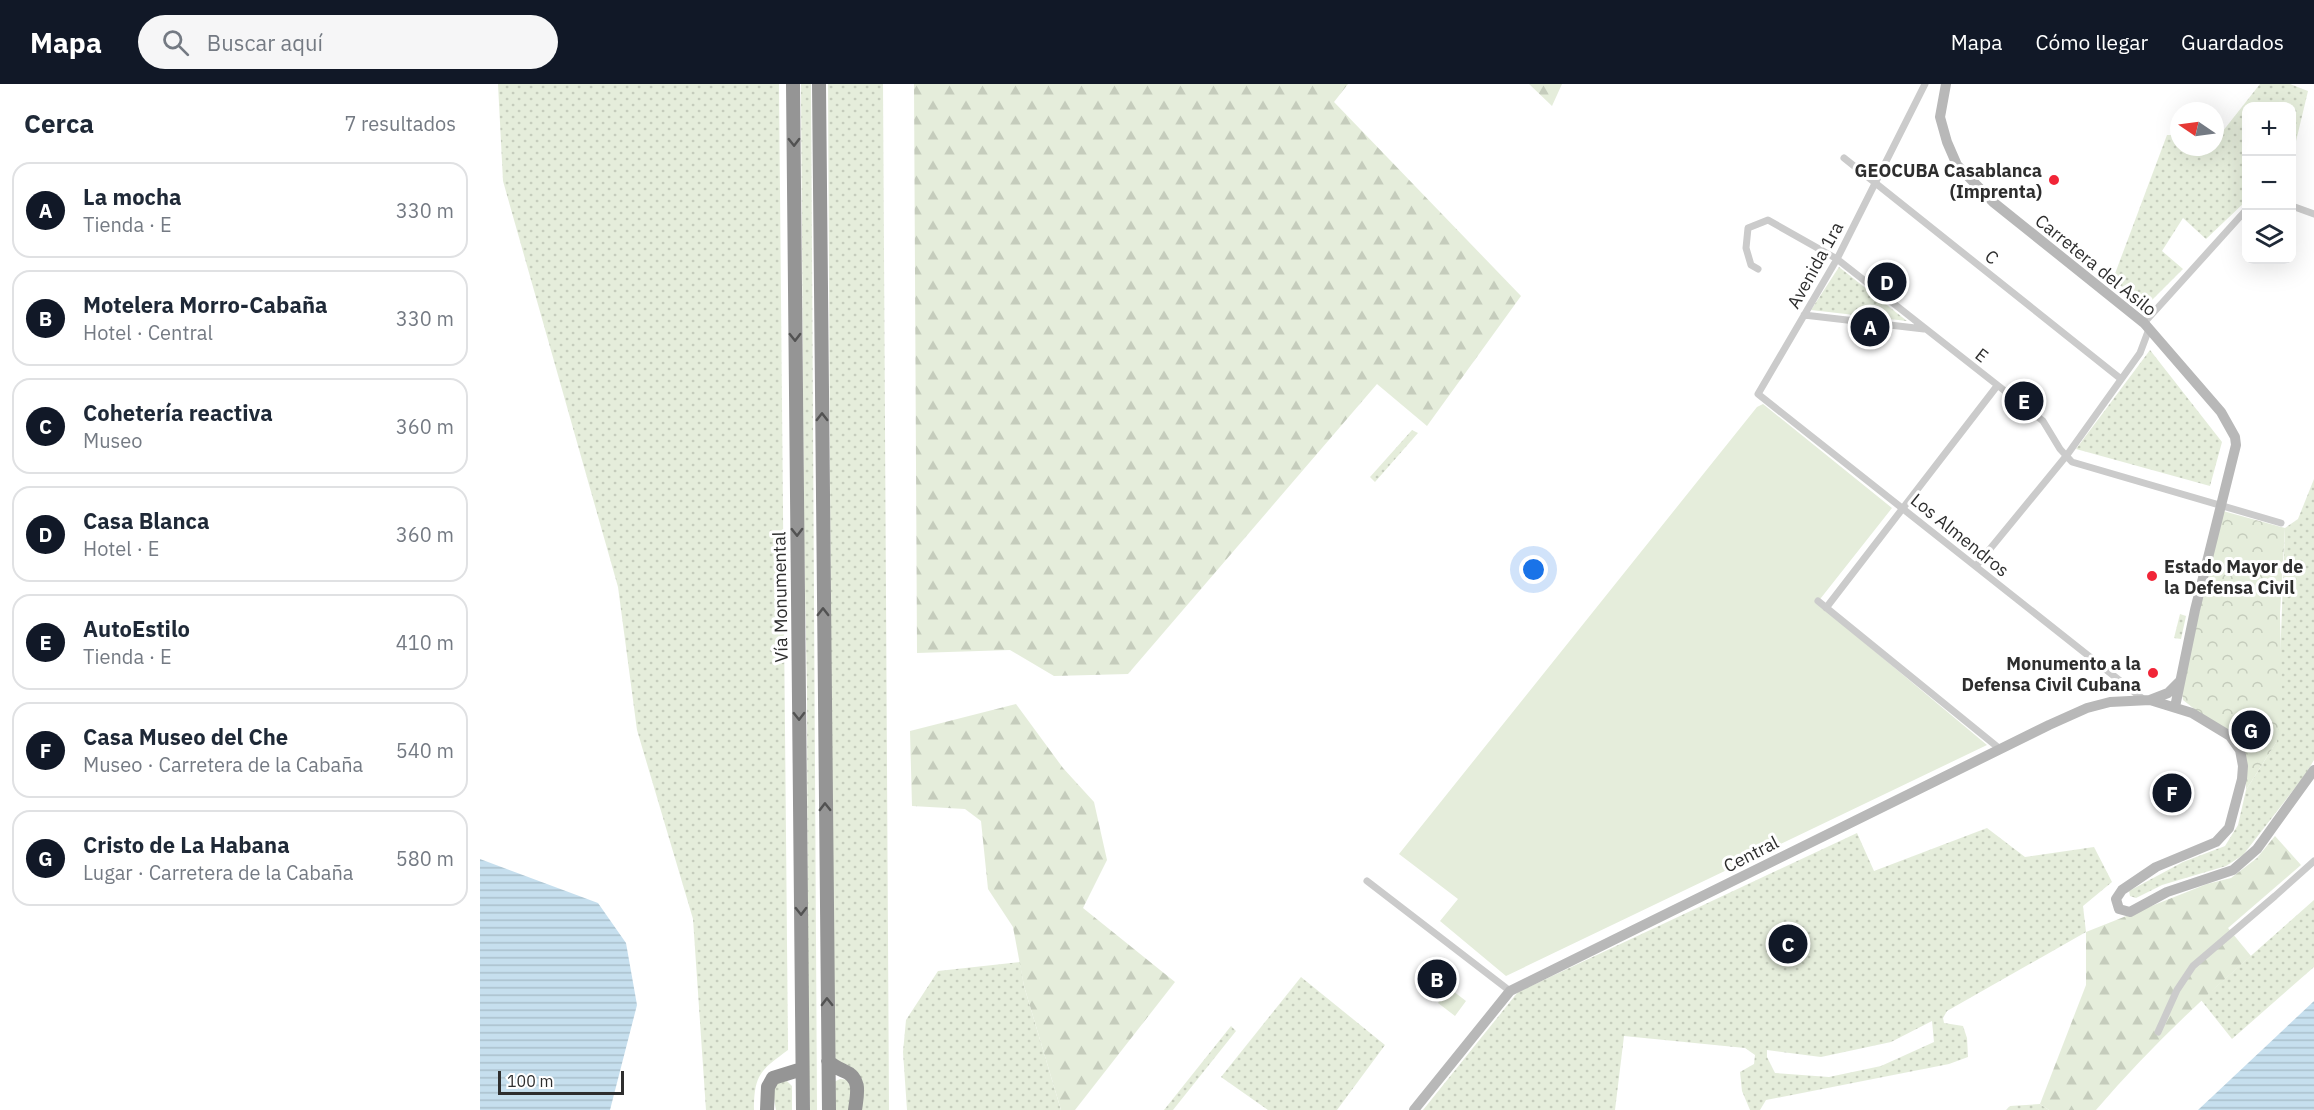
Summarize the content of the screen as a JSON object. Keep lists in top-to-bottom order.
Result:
{
  "streets": {
    "highway": ["Vía Monumental"],
    "street": [
      "C",
      "Avenida 1ra",
      "Carretera del Asilo",
      "E",
      "Los Almendros",
      "Central"
    ]
  },
  "crossings": [
    ["C", "Avenida 1ra"],
    ["Avenida 1ra", "E"],
    ["Avenida 1ra", "Los Almendros"],
    ["Carretera del Asilo", "E"],
    ["Los Almendros", "Central"]
  ],
  "places": ["GEOCUBA Casablanca (Imprenta)", "Estado Mayor de la Defensa Civil", "Monumento a la Defensa Civil Cubana"],
  "scale_bar": "100 m",
  "north": "left",
  "page": {
    "header": "Mapa",
    "search": "Buscar aquí",
    "nav": ["Mapa", "Cómo llegar", "Guardados"],
    "heading": ["Cerca", "7 resultados"],
    "map_buttons": ["+", "−"],
    "list": [
      {
        "mark": "A",
        "name": "La mocha",
        "note": "Tienda · E",
        "value": "330 m"
      },
      {
        "mark": "B",
        "name": "Motelera Morro-Cabaña",
        "note": "Hotel · Central",
        "value": "330 m"
      },
      {
        "mark": "C",
        "name": "Cohetería reactiva",
        "note": "Museo",
        "value": "360 m"
      },
      {
        "mark": "D",
        "name": "Casa Blanca",
        "note": "Hotel · E",
        "value": "360 m"
      },
      {
        "mark": "E",
        "name": "AutoEstilo",
        "note": "Tienda · E",
        "value": "410 m"
      },
      {
        "mark": "F",
        "name": "Casa Museo del Che",
        "note": "Museo · Carretera de la Cabaña",
        "value": "540 m"
      },
      {
        "mark": "G",
        "name": "Cristo de La Habana",
        "note": "Lugar · Carretera de la Cabaña",
        "value": "580 m"
      }
    ],
    "pins": [
      "D",
      "A",
      "E",
      "G",
      "F",
      "C",
      "B"
    ],
    "scale": "100 m"
  }
}
